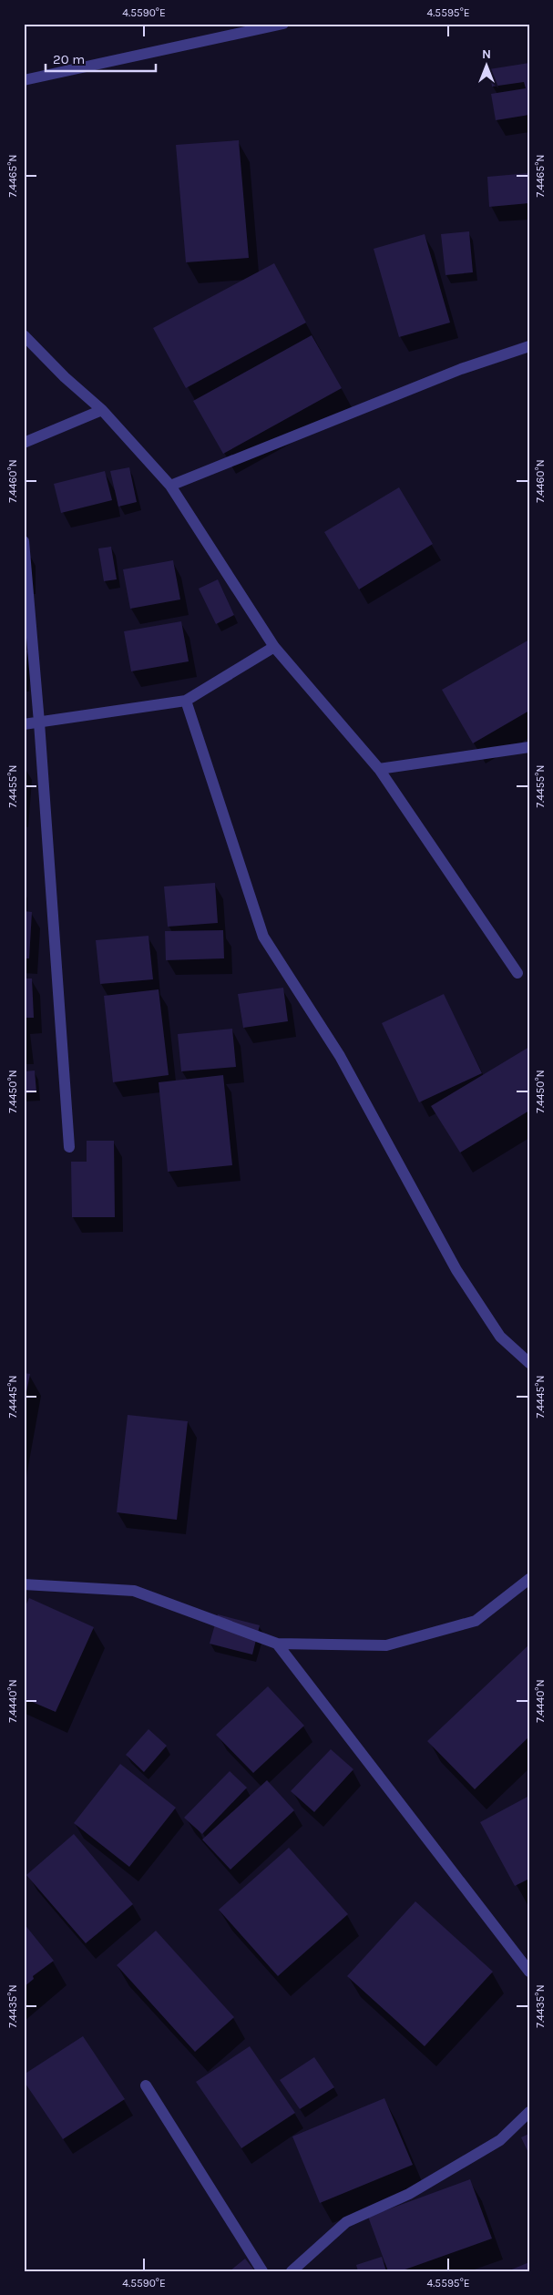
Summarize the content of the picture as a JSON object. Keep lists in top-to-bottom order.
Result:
{
  "scale_bar": "20 m",
  "north": "top",
  "coordinates": [
    "4.5590°E",
    "4.5595°E",
    "7.4465°N",
    "7.4460°N",
    "7.4455°N",
    "7.4450°N",
    "7.4445°N",
    "7.4440°N",
    "7.4435°N"
  ]
}
